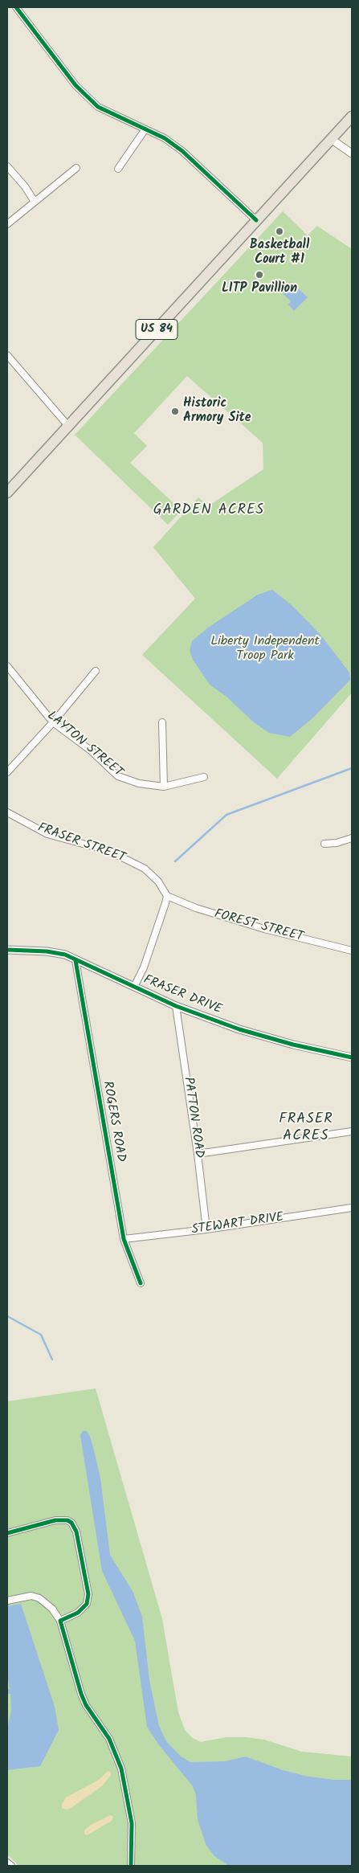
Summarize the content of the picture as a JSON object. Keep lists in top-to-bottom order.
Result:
{
  "streets": {
    "highway": ["US 84"],
    "street": [
      "LAYTON STREET",
      "FRASER STREET",
      "FOREST STREET",
      "FRASER DRIVE",
      "PATTON ROAD",
      "ROGERS ROAD",
      "STEWART DRIVE"
    ]
  },
  "crossings": [
    ["FRASER STREET", "FOREST STREET"],
    ["FRASER DRIVE", "PATTON ROAD"],
    ["FRASER DRIVE", "ROGERS ROAD"],
    ["PATTON ROAD", "STEWART DRIVE"],
    ["ROGERS ROAD", "STEWART DRIVE"]
  ],
  "districts": ["GARDEN ACRES", "FRASER ACRES"],
  "parks": ["Liberty Independent Troop Park"],
  "places": ["Basketball Court #1", "LITP Pavillion", "Historic Armory Site"]
}
